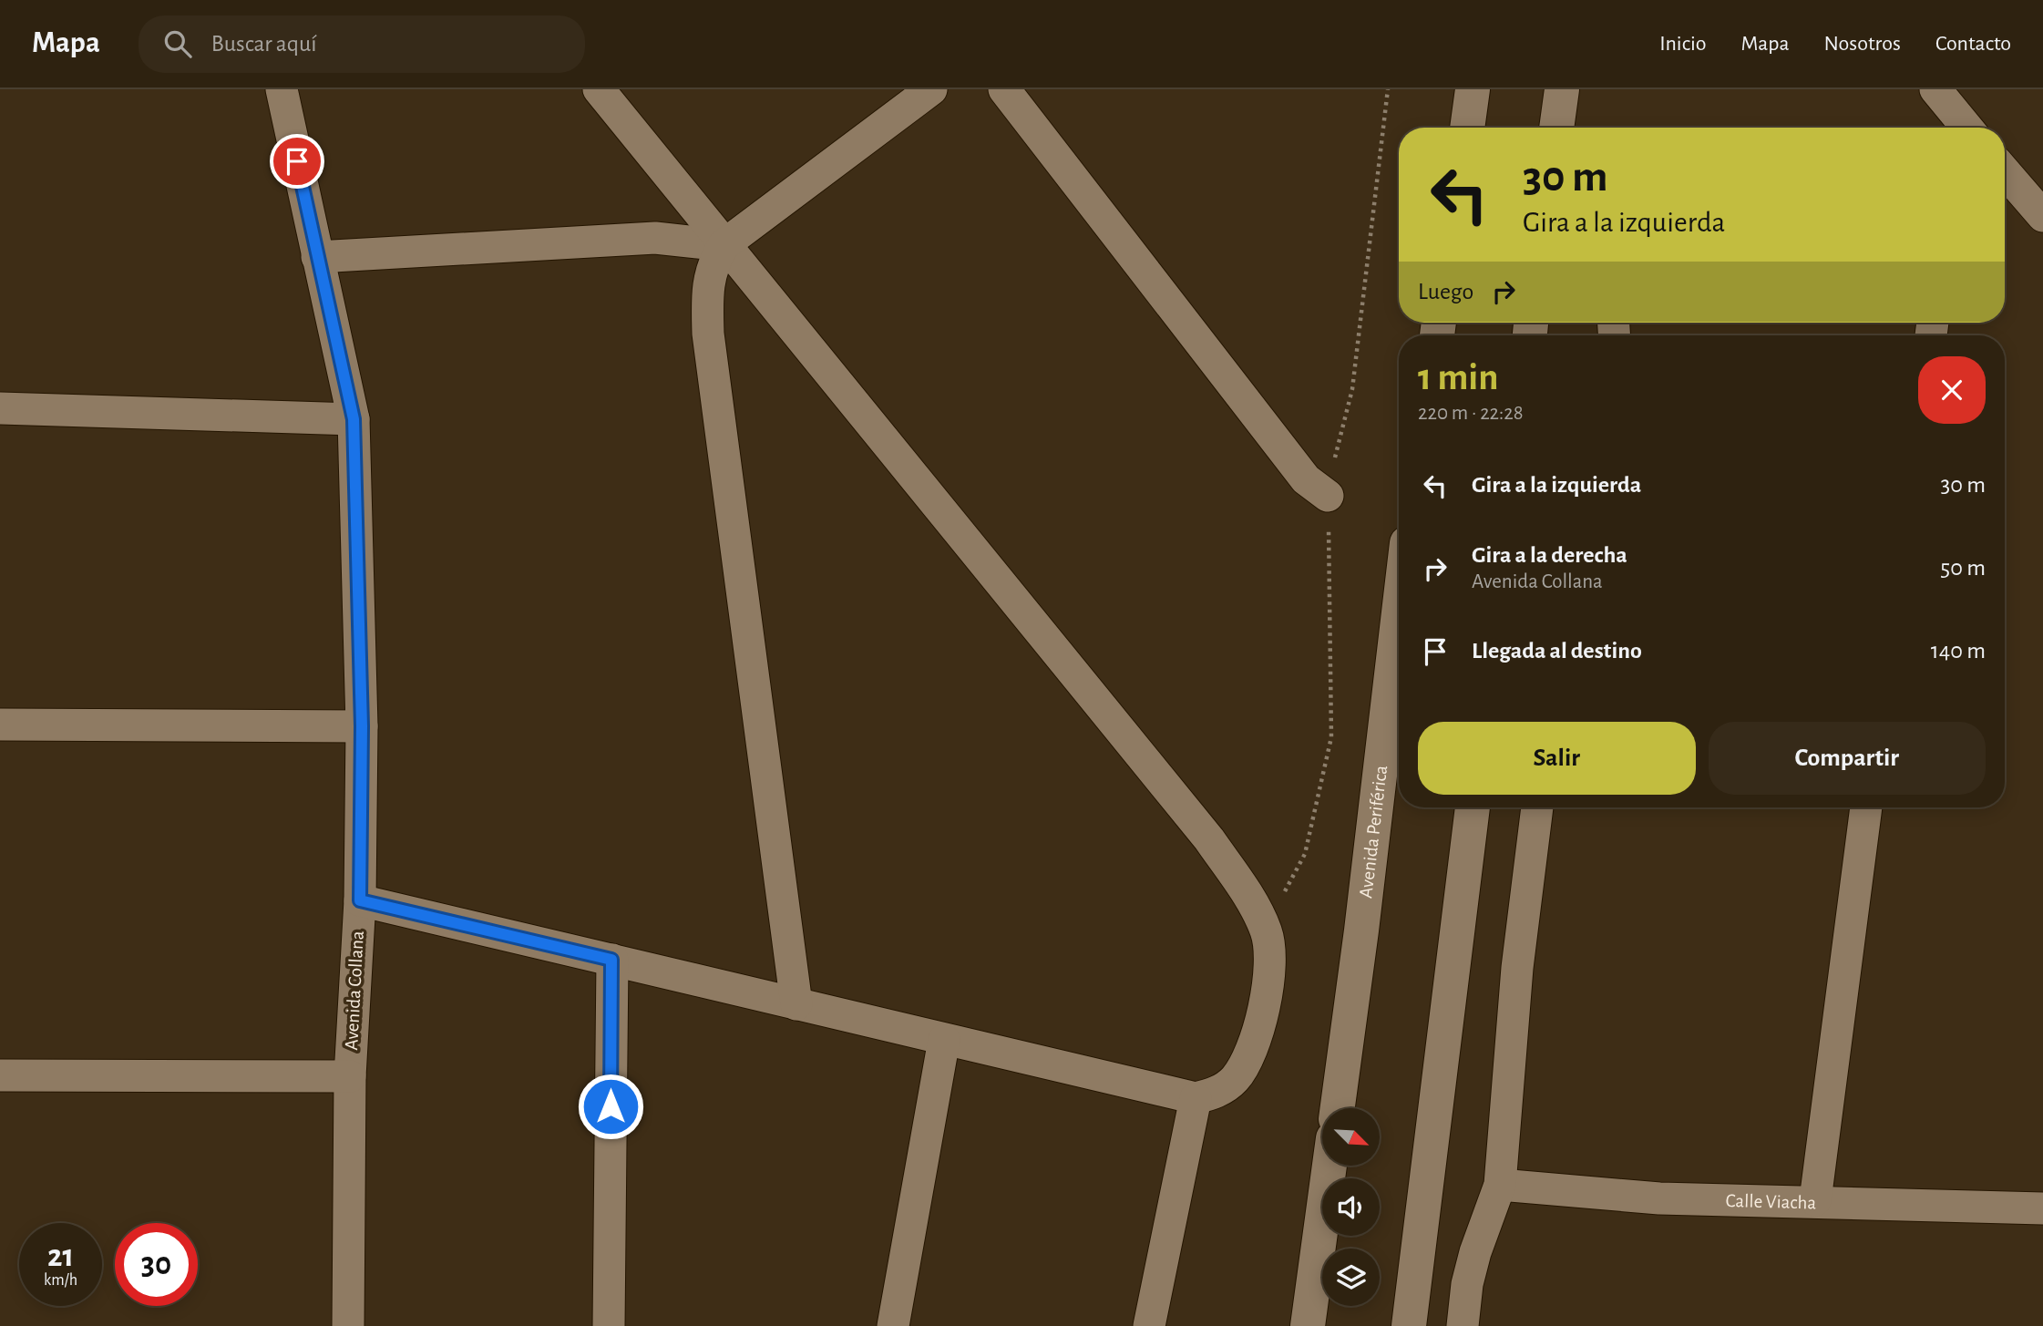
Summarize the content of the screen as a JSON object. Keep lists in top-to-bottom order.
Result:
{
  "streets": {
    "street": ["Avenida Periférica", "Avenida Collana", "Calle Viacha"]
  },
  "north": "bottom right",
  "page": {
    "header": "Mapa",
    "search": "Buscar aquí",
    "nav": [
      "Inicio",
      "Mapa",
      "Nosotros",
      "Contacto"
    ],
    "turn": ["30 m", "Gira a la izquierda"],
    "then": "Luego",
    "heading": ["1 min", "220 m · 22:28"],
    "list": [
      {
        "name": "Gira a la izquierda",
        "value": "30 m"
      },
      {
        "name": "Gira a la derecha",
        "note": "Avenida Collana",
        "value": "50 m"
      },
      {
        "name": "Llegada al destino",
        "value": "140 m"
      }
    ],
    "buttons": ["Salir", "Compartir"],
    "speed": "21 km/h",
    "limit": "30"
  }
}
